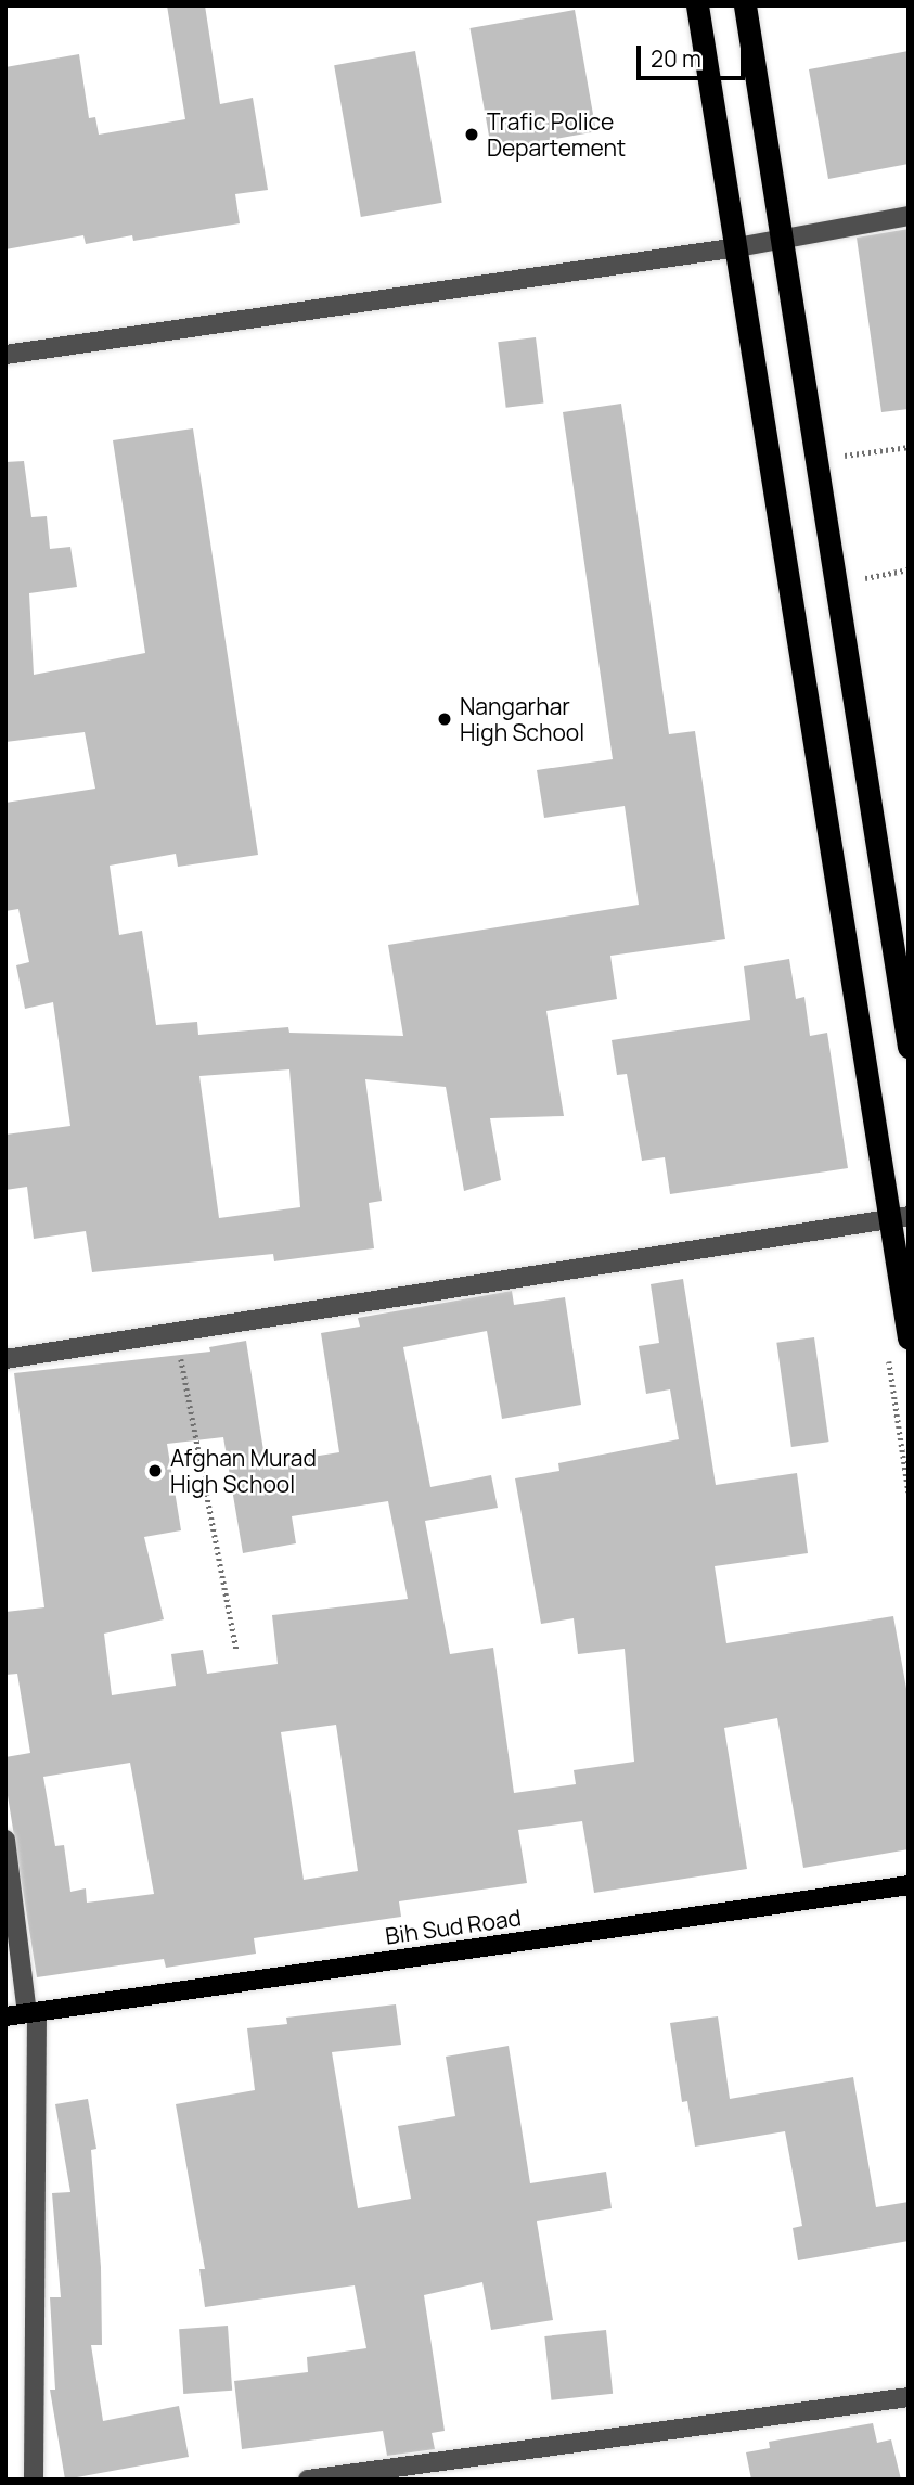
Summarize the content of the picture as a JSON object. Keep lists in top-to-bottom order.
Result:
{
  "streets": {
    "main road": ["Bih Sud Road"]
  },
  "places": ["Trafic Police Departement", "Nangarhar High School", "Afghan Murad High School"],
  "scale_bar": "20 m"
}
